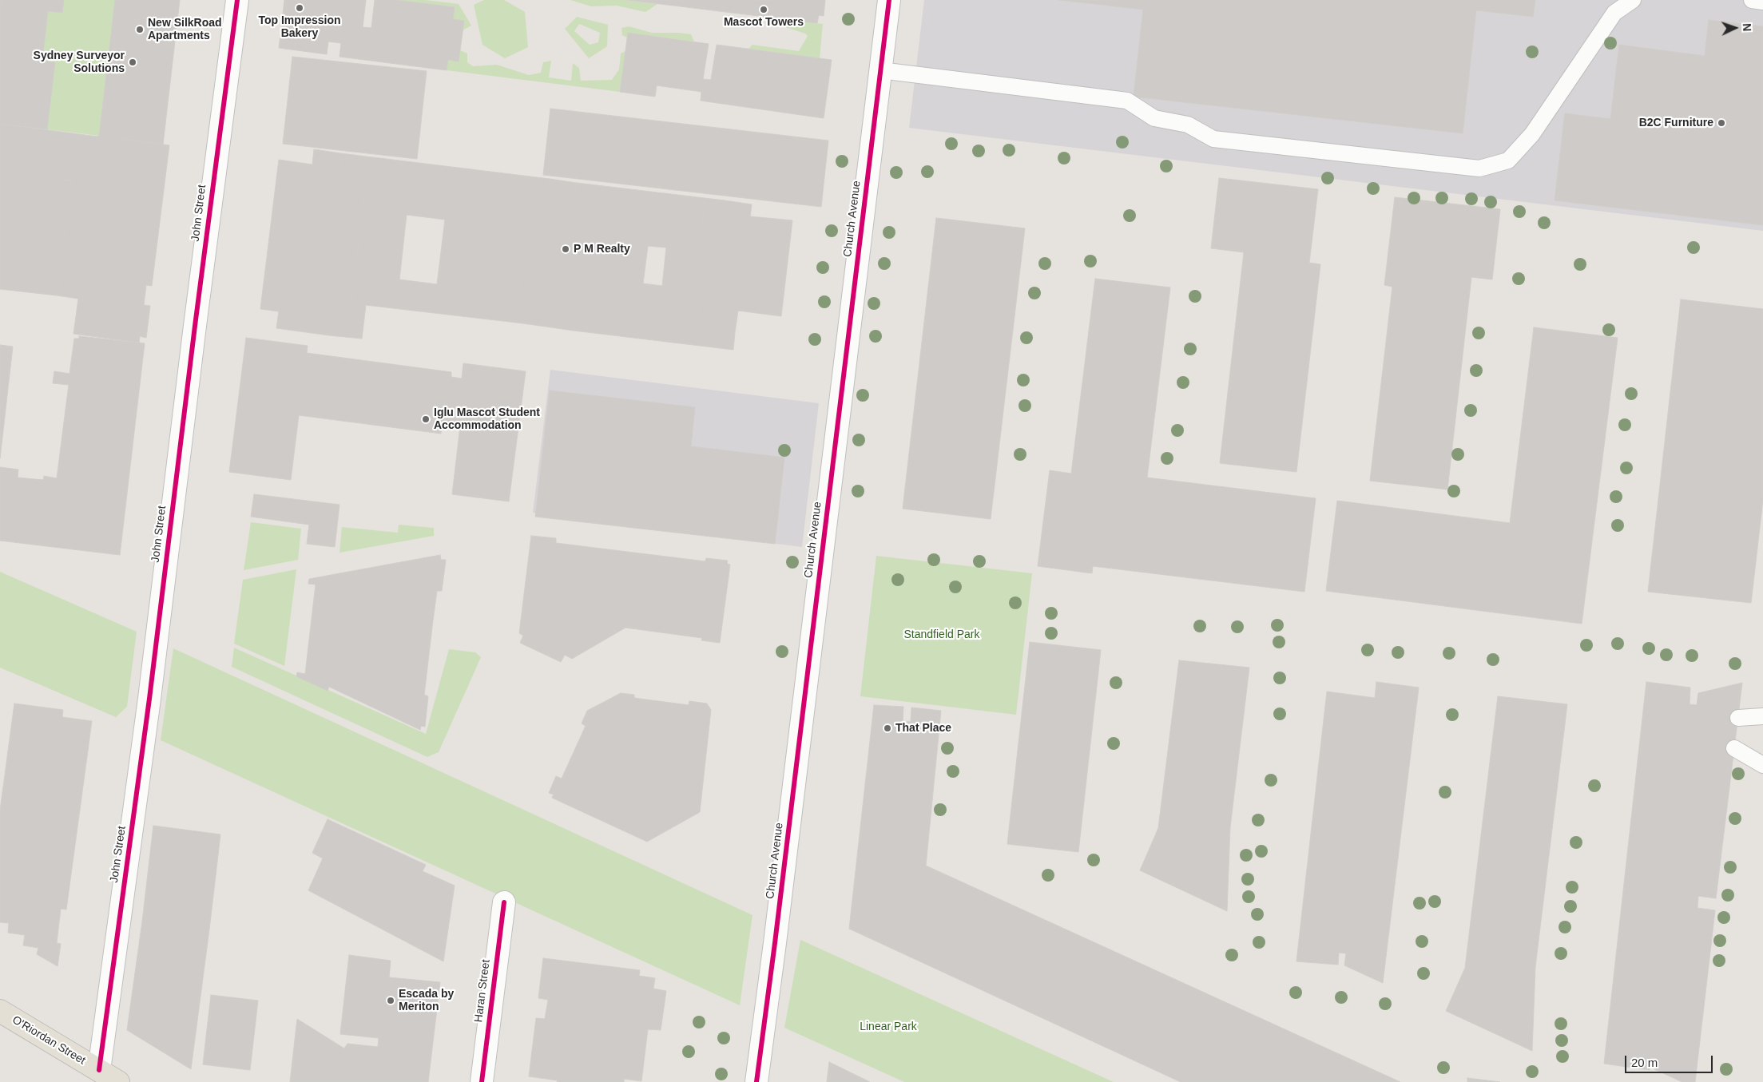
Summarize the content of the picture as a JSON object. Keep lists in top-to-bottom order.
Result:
{
  "streets": {
    "main road": ["O'Riordan Street"],
    "street": ["John Street", "Church Avenue", "Haran Street"]
  },
  "crossings": [
    ["John Street", "O'Riordan Street"]
  ],
  "parks": ["Standfield Park", "Linear Park"],
  "places": [
    "Top Impression Bakery",
    "Mascot Towers",
    "New SilkRoad Apartments",
    "Sydney Surveyor Solutions",
    "B2C Furniture",
    "P M Realty",
    "Iglu Mascot Student Accommodation",
    "That Place",
    "Escada by Meriton"
  ],
  "scale_bar": "20 m",
  "north": "right"
}
